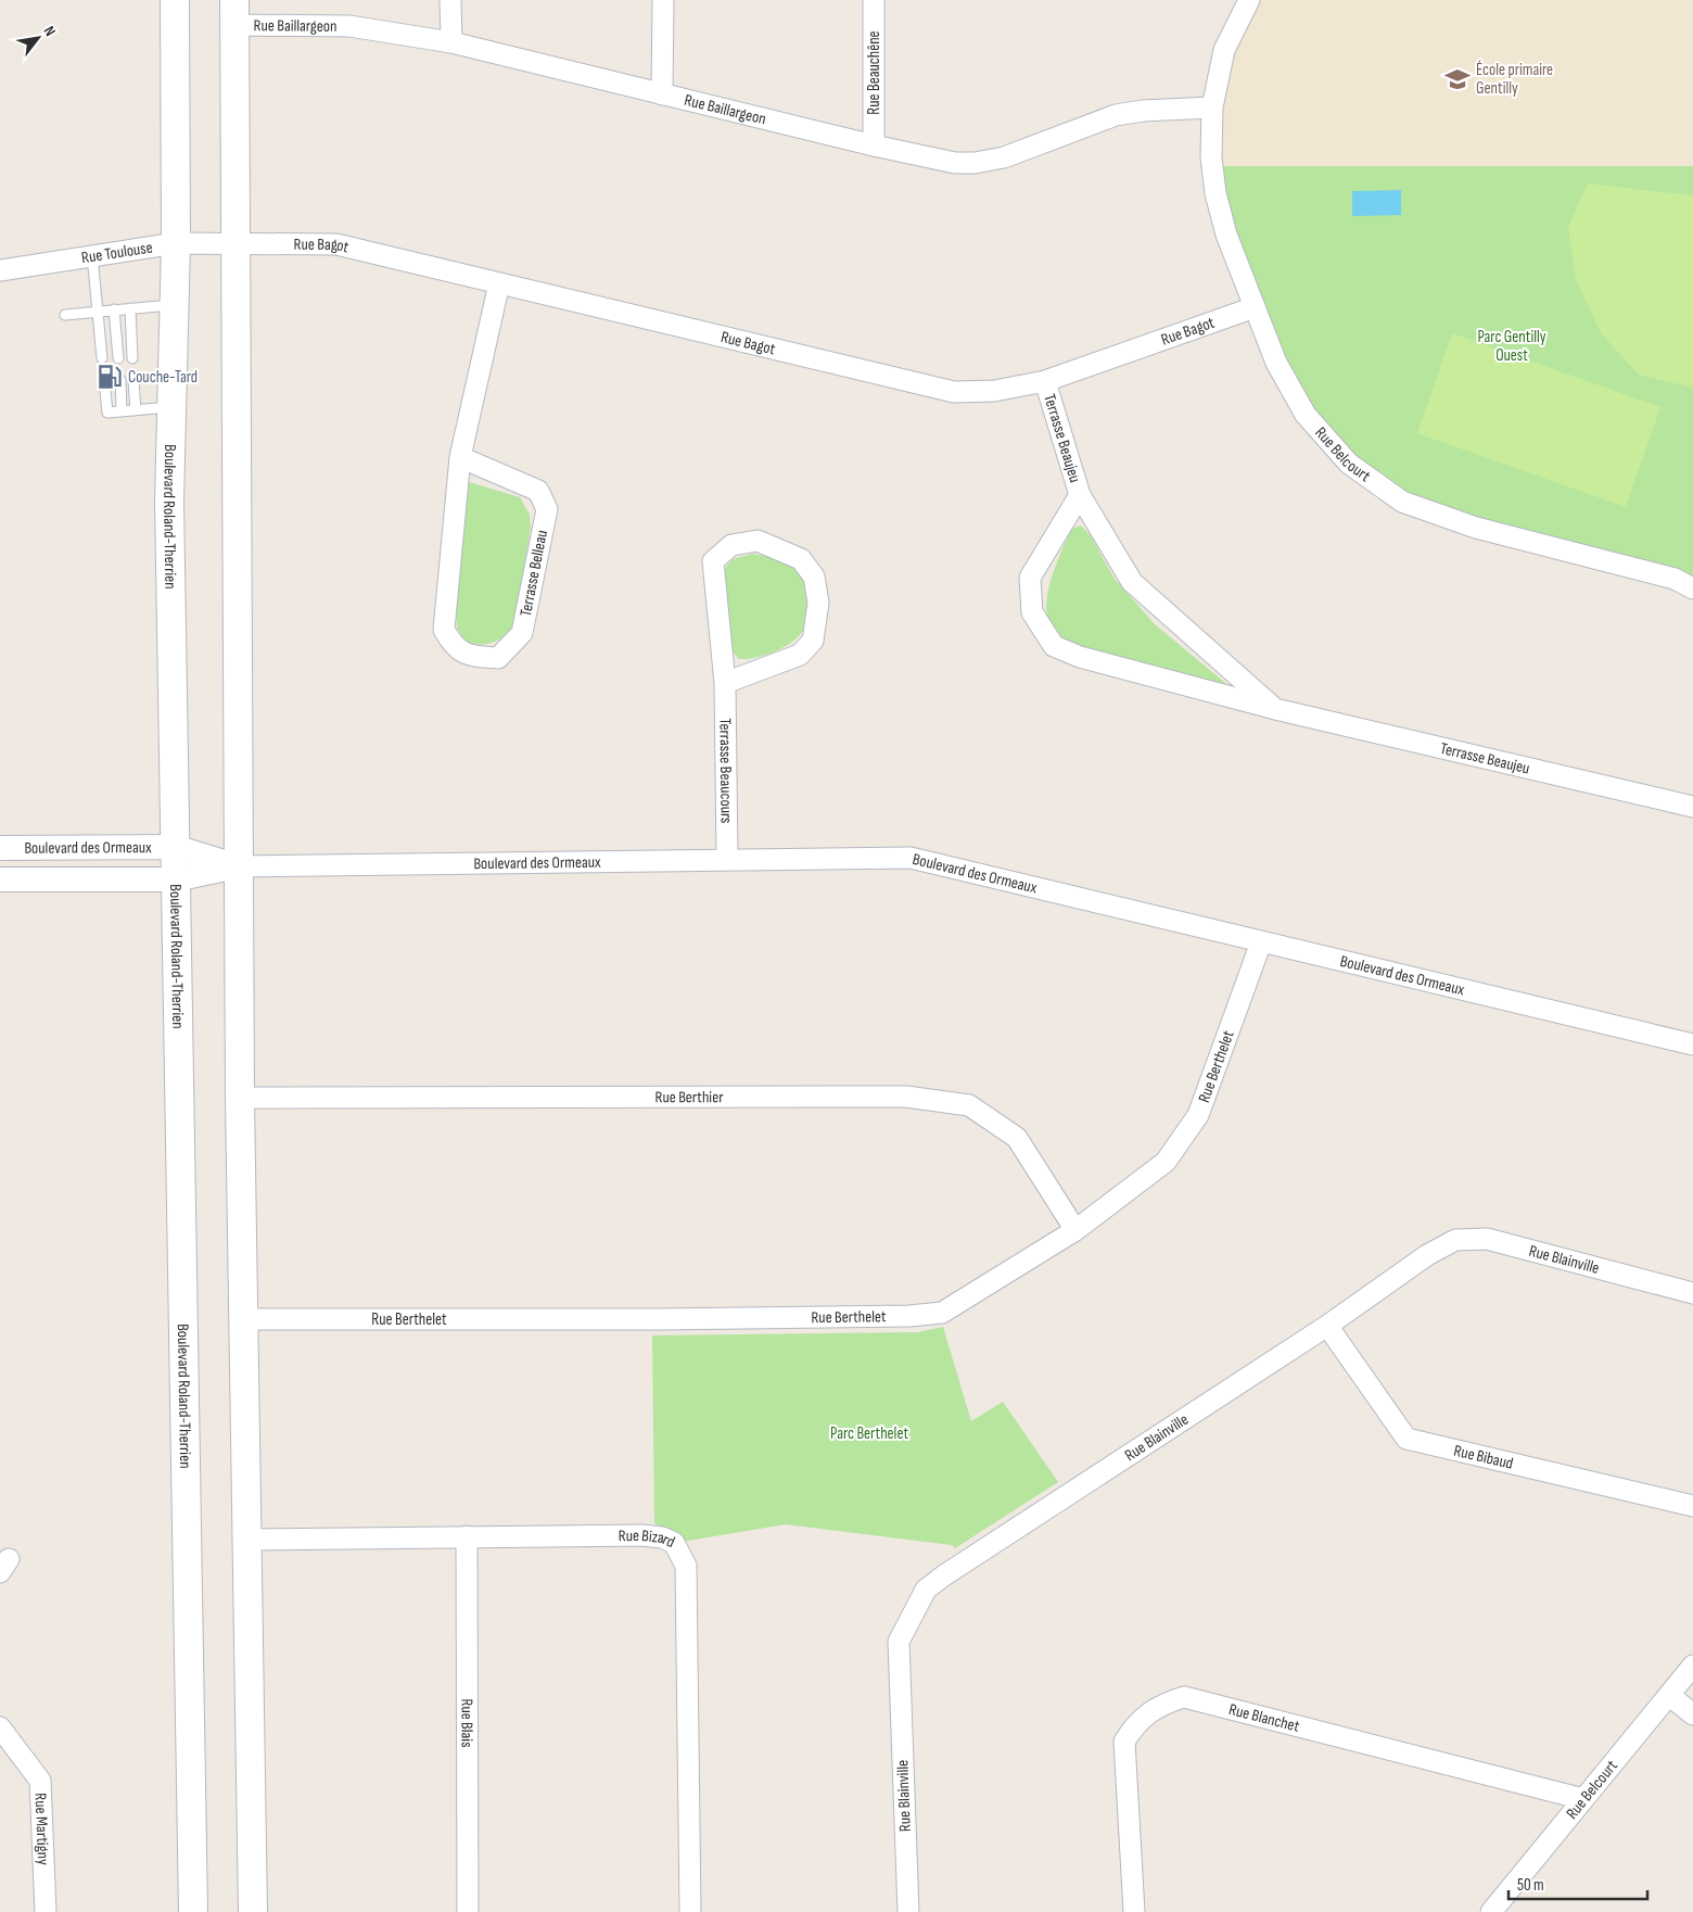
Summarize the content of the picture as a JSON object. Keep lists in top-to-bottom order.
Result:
{
  "streets": {
    "main road": ["Boulevard Roland-Therrien"],
    "street": [
      "Rue Baillargeon",
      "Rue Beauchêne",
      "Rue Bagot",
      "Rue Toulouse",
      "Terrasse Beaujeu",
      "Rue Belcourt",
      "Terrasse Belleau",
      "Terrasse Beaucours",
      "Boulevard des Ormeaux",
      "Rue Berthelet",
      "Rue Berthier",
      "Rue Blainville",
      "Rue Bibaud",
      "Rue Bizard",
      "Rue Blanchet",
      "Rue Blais",
      "Rue Martigny"
    ]
  },
  "crossings": [
    ["Rue Baillargeon", "Rue Beauchêne"],
    ["Rue Baillargeon", "Rue Belcourt"],
    ["Rue Bagot", "Rue Toulouse"],
    ["Rue Bagot", "Terrasse Beaujeu"],
    ["Rue Bagot", "Rue Belcourt"],
    ["Rue Bagot", "Terrasse Belleau"],
    ["Rue Toulouse", "Boulevard Roland-Therrien"],
    ["Rue Belcourt", "Rue Blanchet"],
    ["Boulevard Roland-Therrien", "Boulevard des Ormeaux"],
    ["Terrasse Beaucours", "Boulevard des Ormeaux"],
    ["Boulevard des Ormeaux", "Rue Berthelet"],
    ["Rue Berthelet", "Rue Berthier"],
    ["Rue Blainville", "Rue Bibaud"],
    ["Rue Bizard", "Rue Blais"]
  ],
  "parks": ["Parc Gentilly Ouest", "Parc Berthelet"],
  "places": {
    "school or university": ["École primaire Gentilly"],
    "fuel station": ["Couche-Tard"]
  },
  "scale_bar": "50 m",
  "north": "top right"
}
